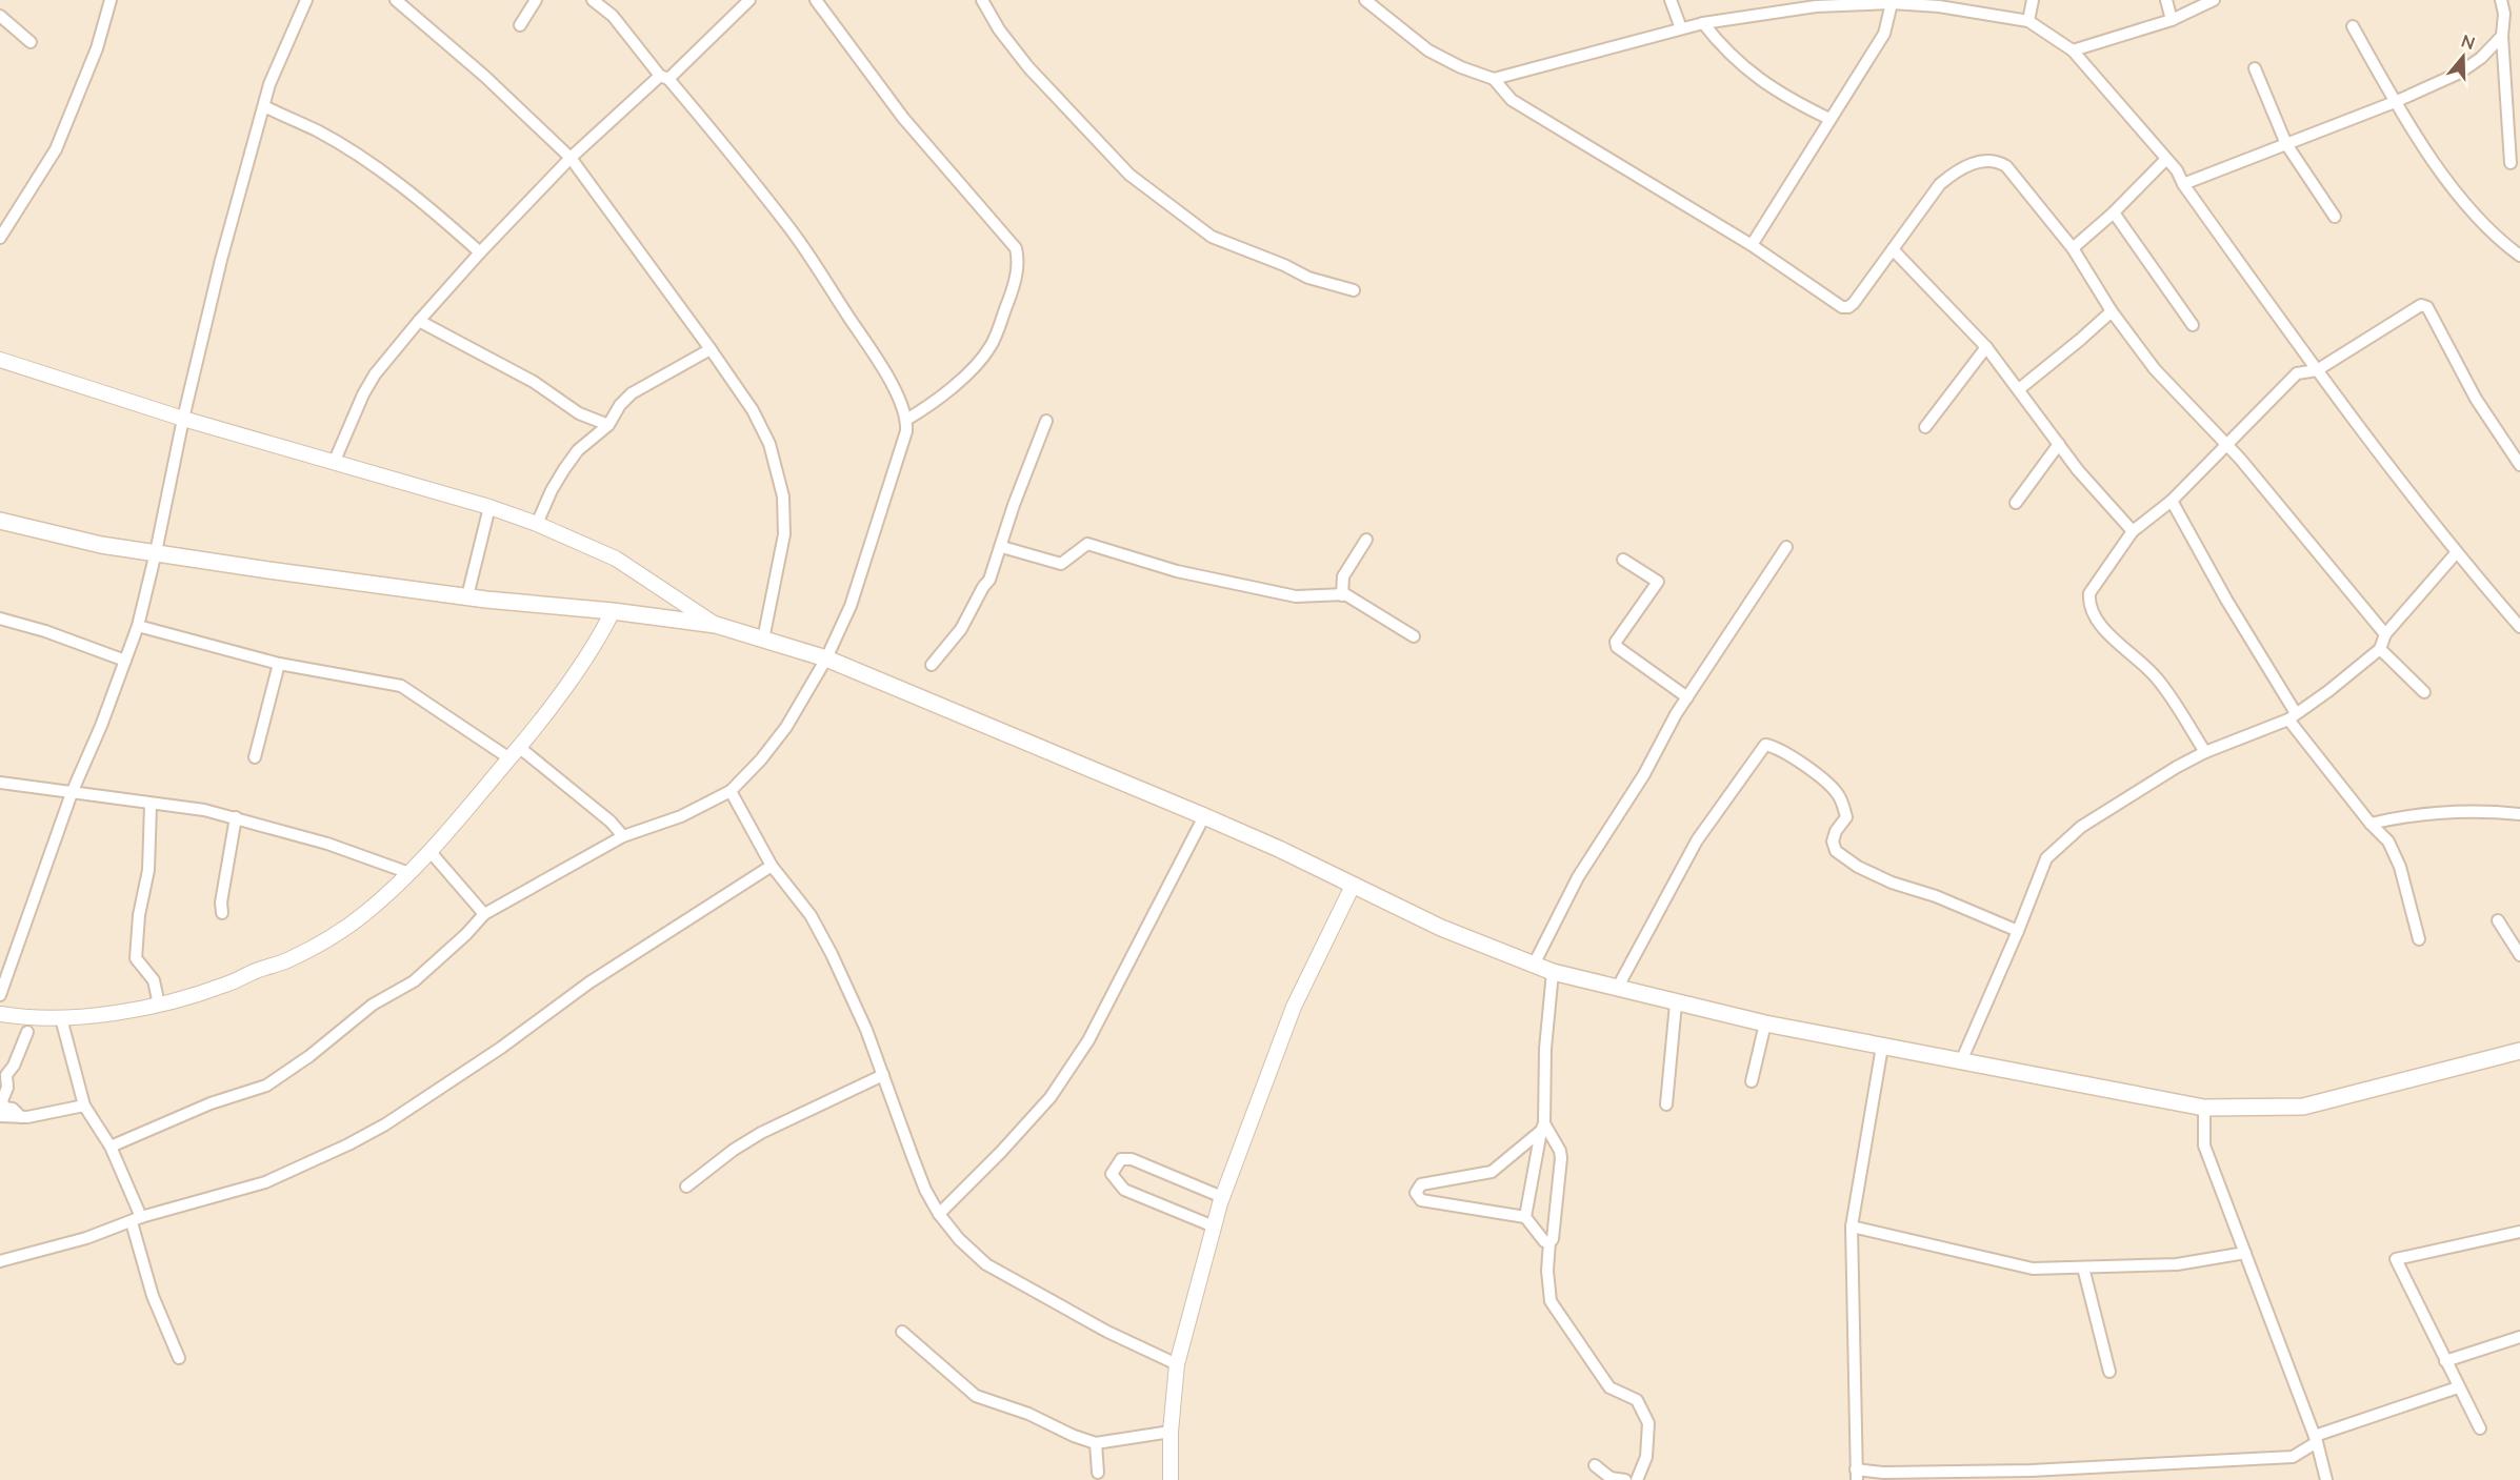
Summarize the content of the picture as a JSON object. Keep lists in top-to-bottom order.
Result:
{
  "north": "top"
}
